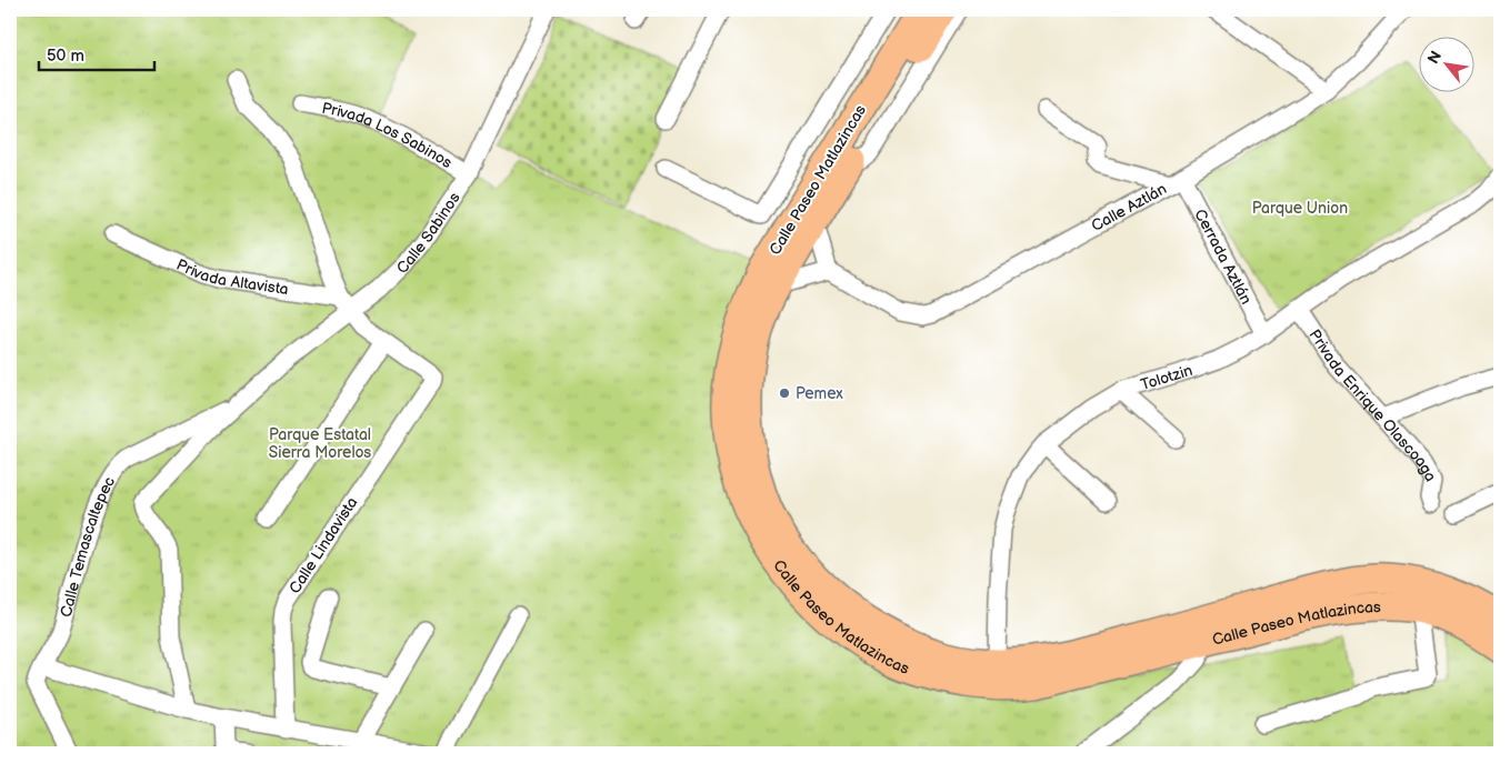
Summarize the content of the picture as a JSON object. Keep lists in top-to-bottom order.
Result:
{
  "streets": {
    "highway": ["Calle Paseo Matlazincas"],
    "street": [
      "Privada Los Sabinos",
      "Calle Aztlán",
      "Calle Sabinos",
      "Cerrada Aztlán",
      "Privada Altavista",
      "Tolotzin",
      "Privada Enrique Olascoaga",
      "Calle Lindavista",
      "Calle Temascaltepec"
    ]
  },
  "crossings": [
    ["Privada Los Sabinos", "Calle Sabinos"],
    ["Calle Paseo Matlazincas", "Tolotzin"],
    ["Calle Aztlán", "Cerrada Aztlán"],
    ["Calle Sabinos", "Calle Temascaltepec"],
    ["Cerrada Aztlán", "Tolotzin"],
    ["Tolotzin", "Privada Enrique Olascoaga"]
  ],
  "parks": ["Parque Union", "Parque Estatal Sierra Morelos"],
  "places": ["Pemex"],
  "scale_bar": "50 m",
  "north": "top left"
}
